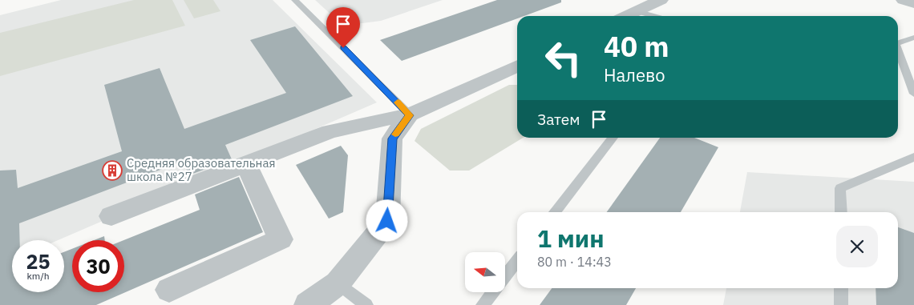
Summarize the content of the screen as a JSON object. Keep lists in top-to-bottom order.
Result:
{
  "places": {
    "building": ["Средняя образовательная школа №27"]
  },
  "north": "left",
  "page": {
    "turn": ["40 m", "Налево"],
    "then": "Затем",
    "heading": ["1 мин", "80 m · 14:43"],
    "speed": "25 km/h",
    "limit": "30"
  }
}
